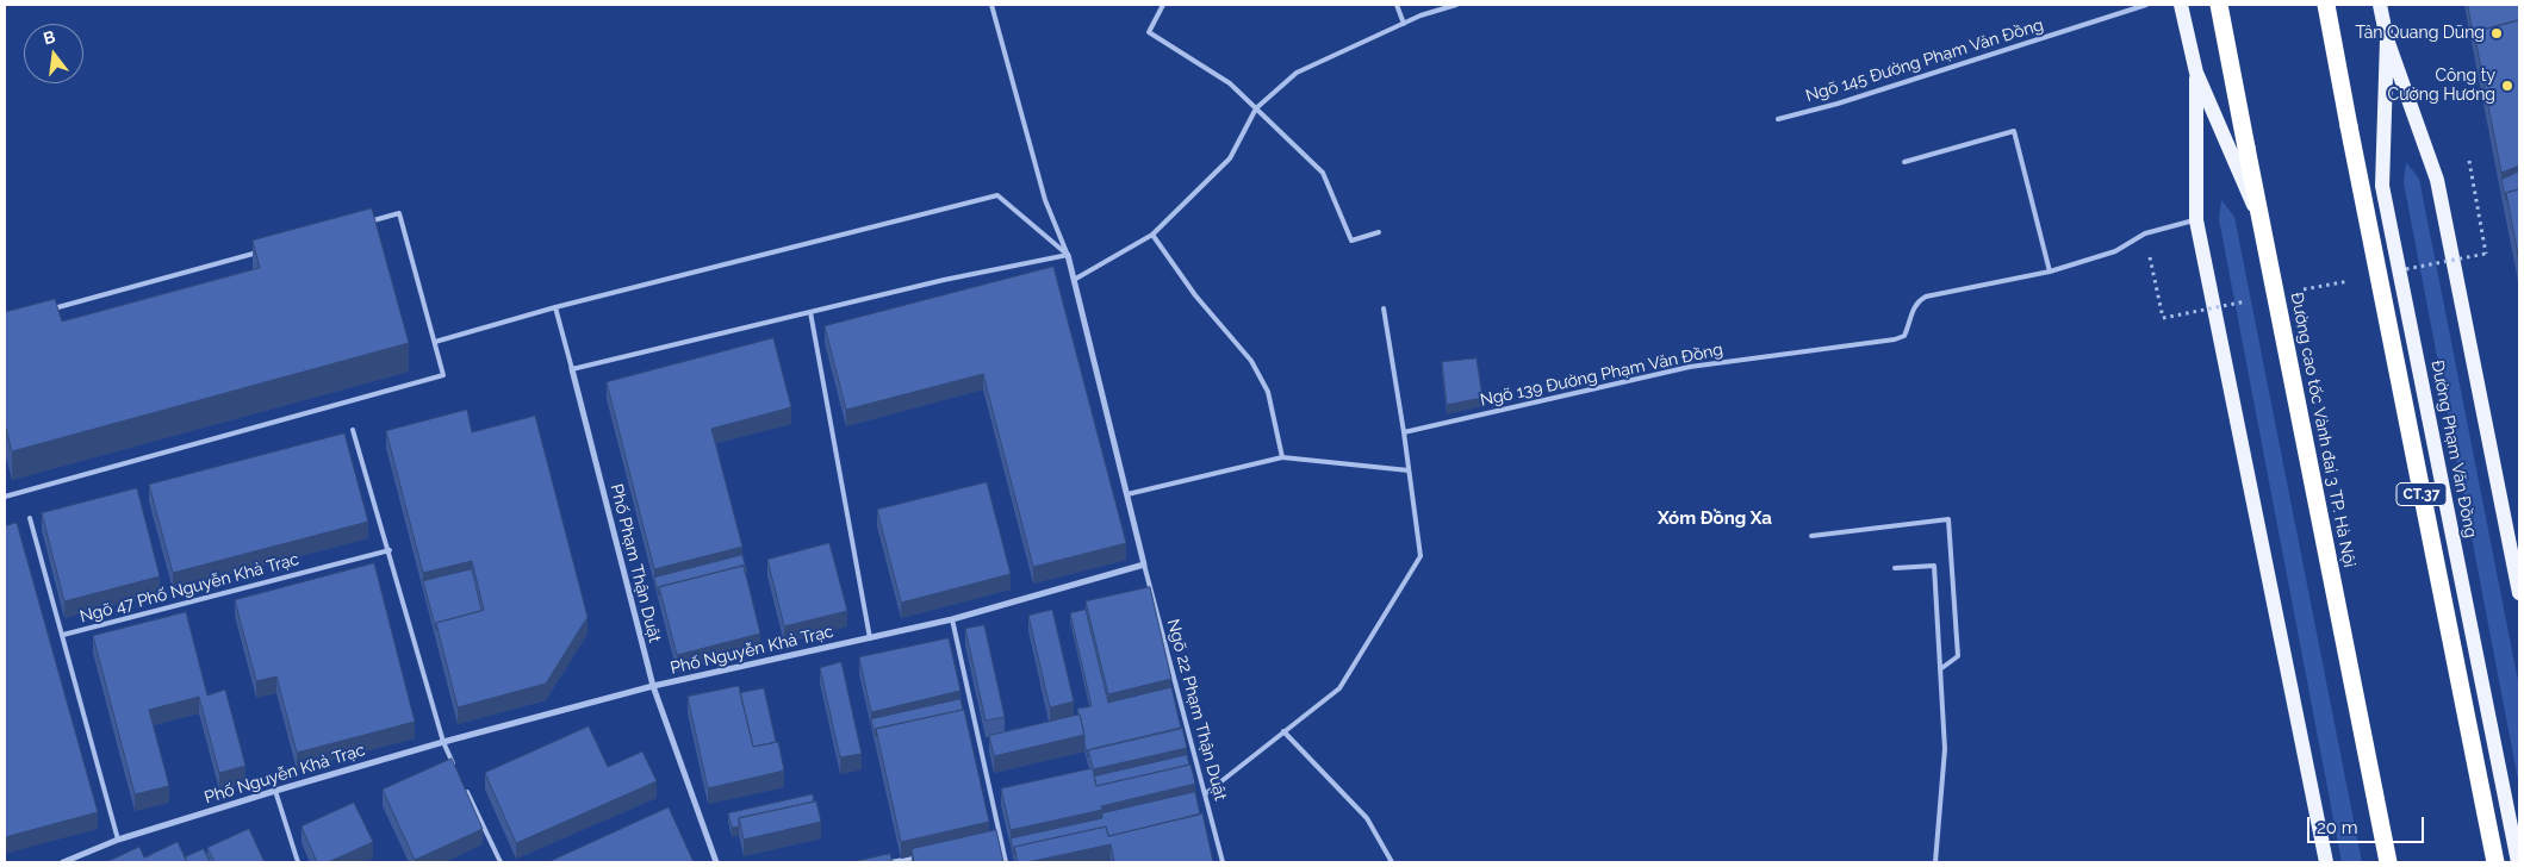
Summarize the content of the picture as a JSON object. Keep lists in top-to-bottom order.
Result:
{
  "streets": {
    "highway": ["Đường cao tốc Vành đai 3 TP. Hà Nội", "CT.37"],
    "main road": ["Đường Phạm Văn Đồng"],
    "street": ["Phố Phạm Thận Duật", "Phố Nguyễn Khả Trạc"],
    "lane": [
      "Ngõ 145 Đường Phạm Văn Đồng",
      "Ngõ 139 Đường Phạm Văn Đồng",
      "Ngõ 47 Phố Nguyễn Khả Trạc",
      "Ngõ 22 Phạm Thận Duật"
    ]
  },
  "crossings": [
    ["Phố Phạm Thận Duật", "Phố Nguyễn Khả Trạc"],
    ["Ngõ 47 Phố Nguyễn Khả Trạc", "Phố Nguyễn Khả Trạc"],
    ["Phố Nguyễn Khả Trạc", "Ngõ 22 Phạm Thận Duật"]
  ],
  "districts": ["Xóm Đồng Xa"],
  "places": ["Tân Quang Dũng", "Công ty Cường Hương"],
  "scale_bar": "20 m",
  "north": "top"
}
